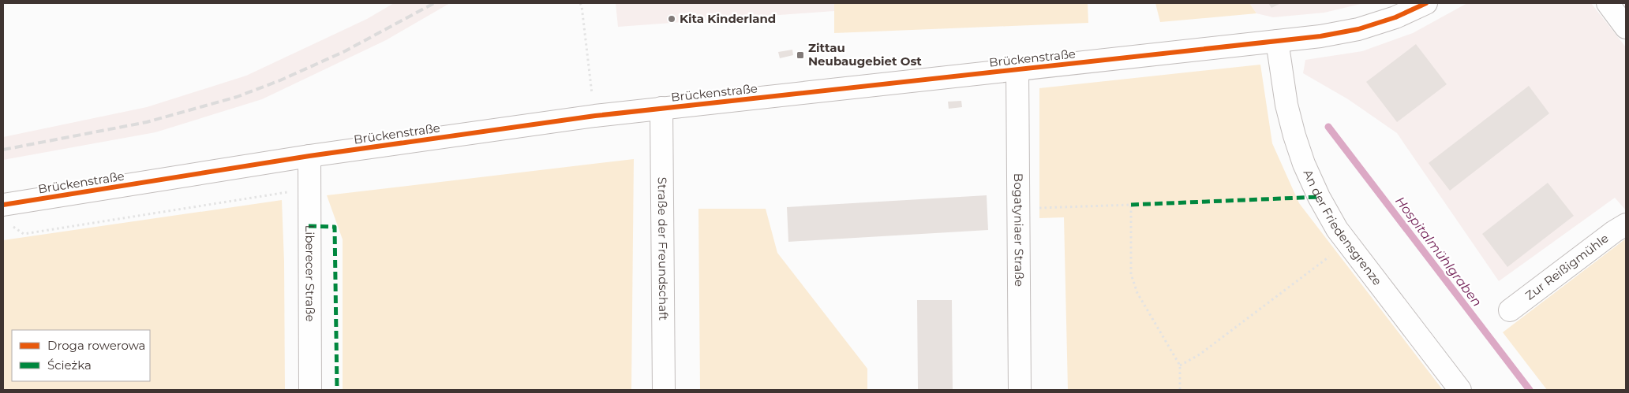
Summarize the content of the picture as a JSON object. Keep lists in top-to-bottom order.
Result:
{
  "streets": {
    "street": [
      "Brückenstraße",
      "An der Friedensgrenze",
      "Bogatyniaer Straße",
      "Straße der Freundschaft",
      "Zur Reißigmühle",
      "Liberecer Straße"
    ]
  },
  "crossings": [
    ["Brückenstraße", "An der Friedensgrenze"],
    ["Brückenstraße", "Bogatyniaer Straße"],
    ["Brückenstraße", "Straße der Freundschaft"],
    ["Brückenstraße", "Liberecer Straße"]
  ],
  "water": ["Hospitalmühlgraben"],
  "places": {
    "other": ["Kita Kinderland"],
    "transit": ["Zittau Neubaugebiet Ost"]
  },
  "legend": ["Droga rowerowa", "Ścieżka"]
}
